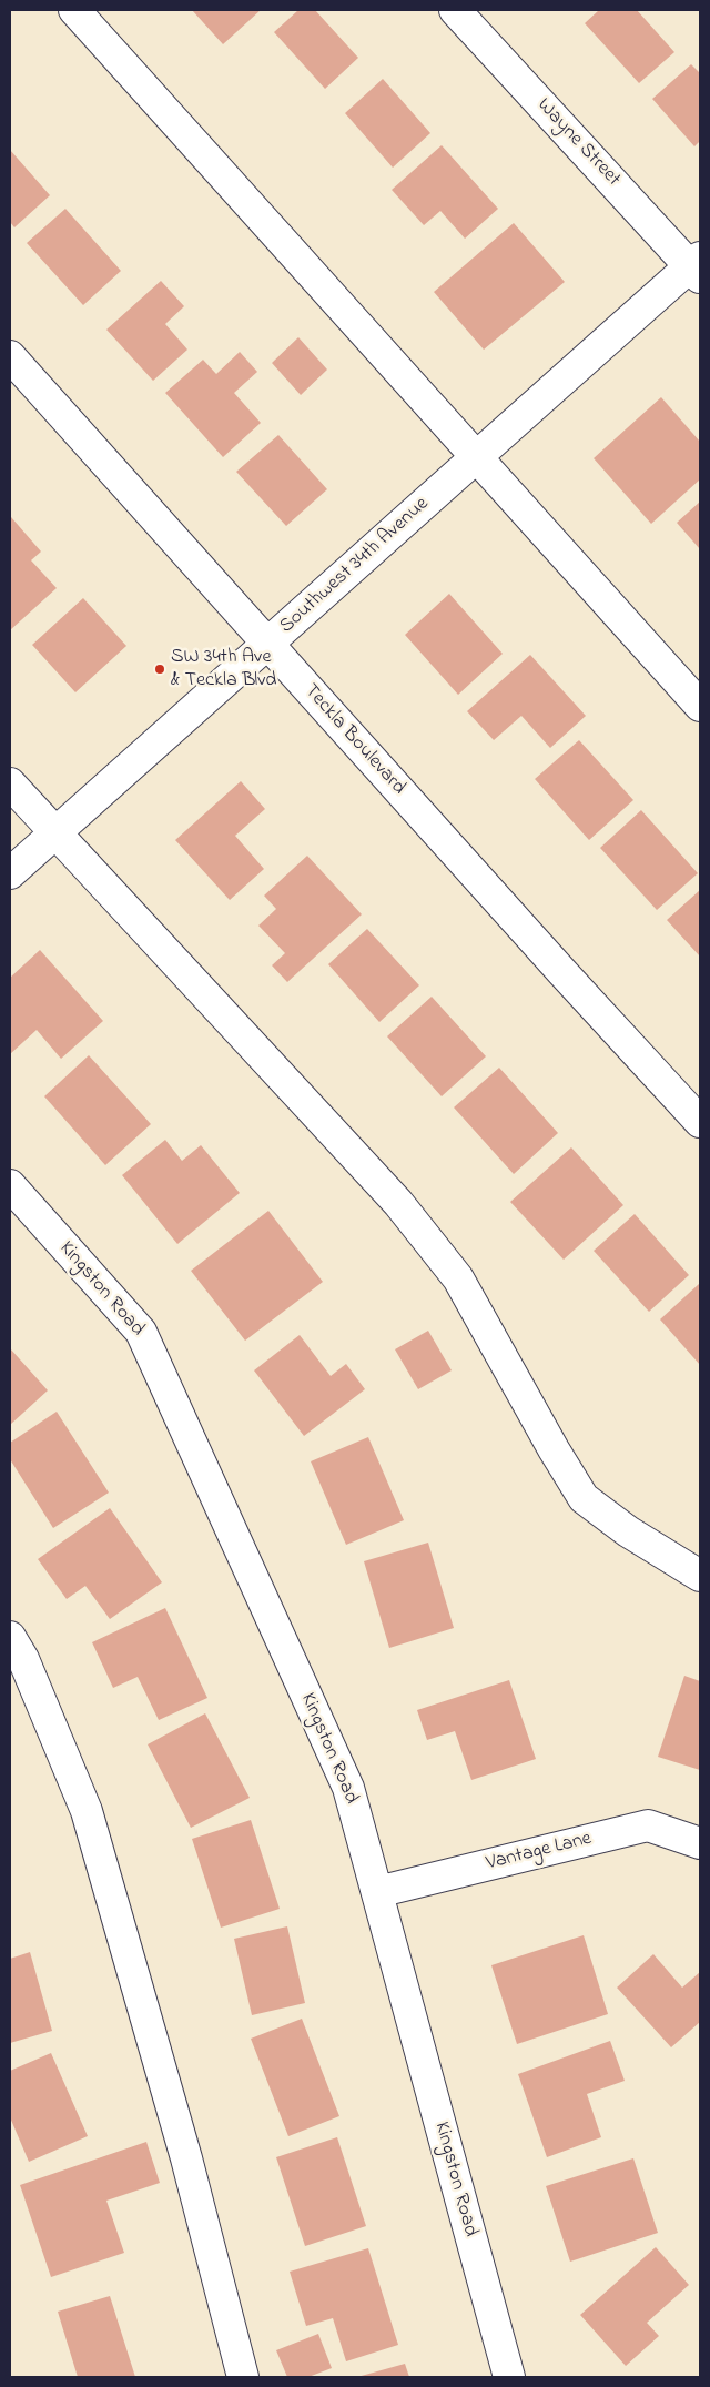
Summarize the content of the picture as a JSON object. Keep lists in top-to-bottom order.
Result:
{
  "streets": {
    "street": [
      "Wayne Street",
      "Southwest 34th Avenue",
      "Teckla Boulevard",
      "Kingston Road",
      "Vantage Lane"
    ]
  },
  "crossings": [
    ["Wayne Street", "Southwest 34th Avenue"],
    ["Southwest 34th Avenue", "Teckla Boulevard"],
    ["Kingston Road", "Vantage Lane"]
  ],
  "places": ["SW 34th Ave & Teckla Blvd"]
}
